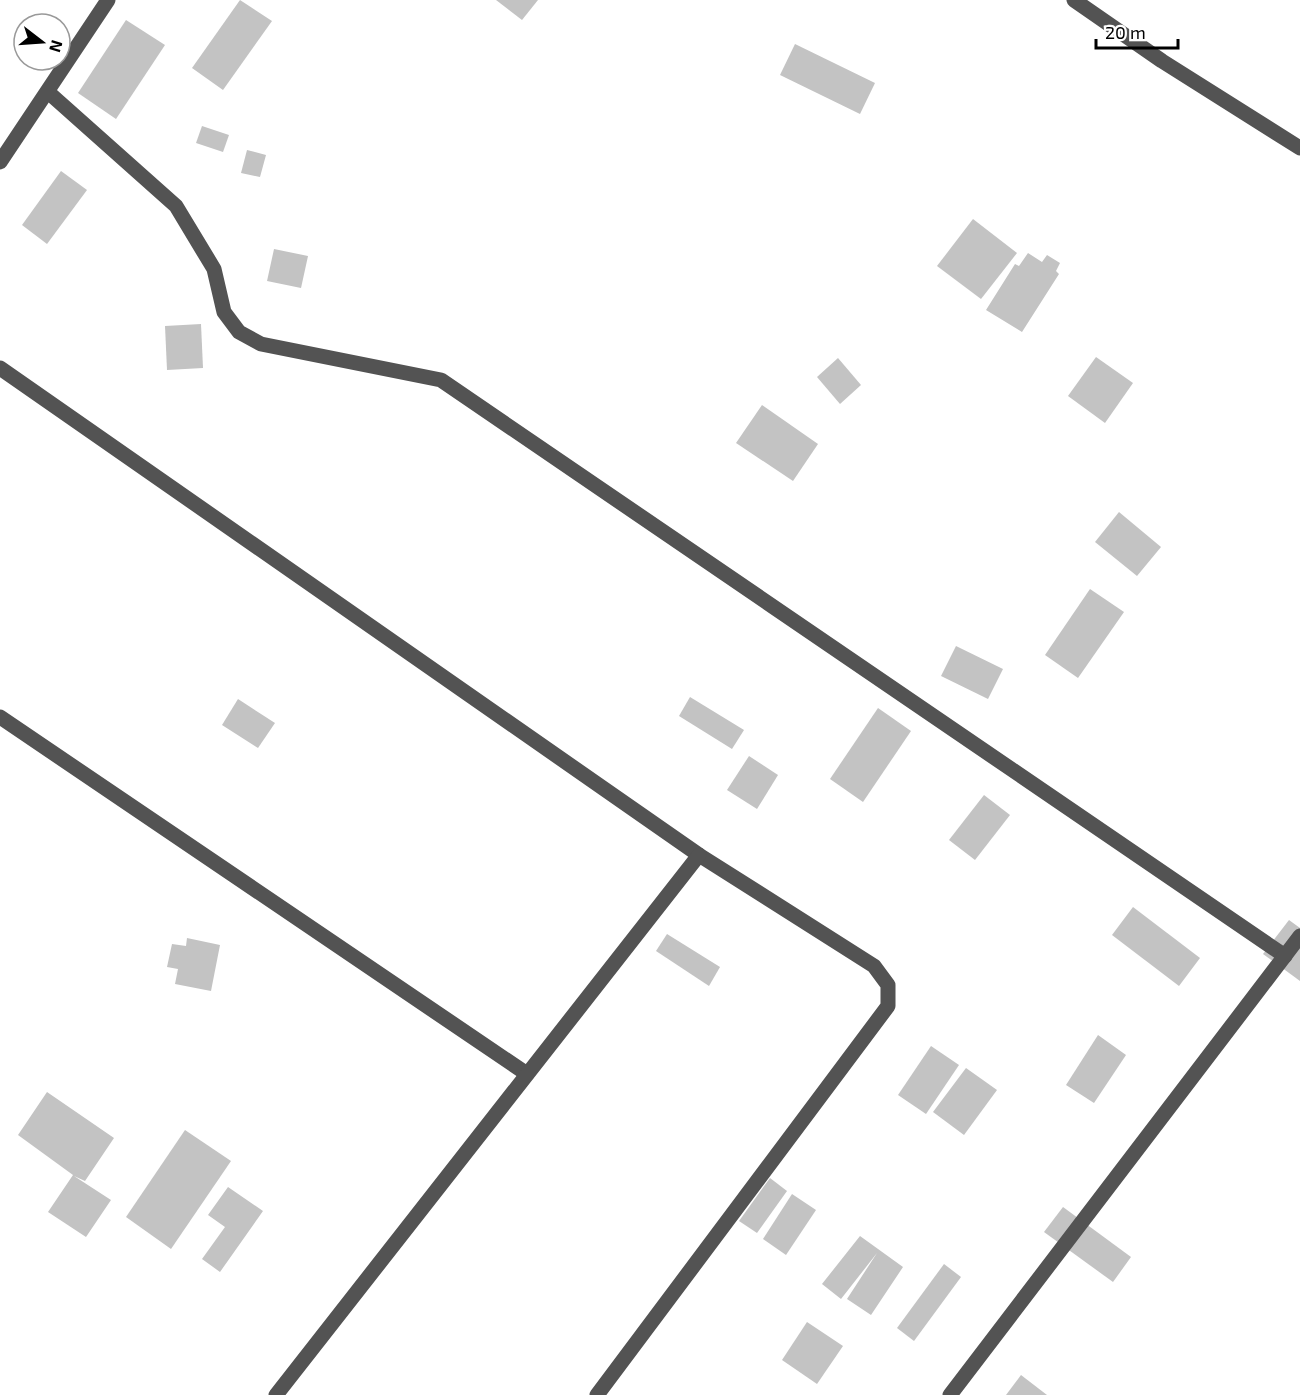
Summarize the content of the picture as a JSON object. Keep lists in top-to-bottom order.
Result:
{
  "scale_bar": "20 m",
  "north": "right"
}
